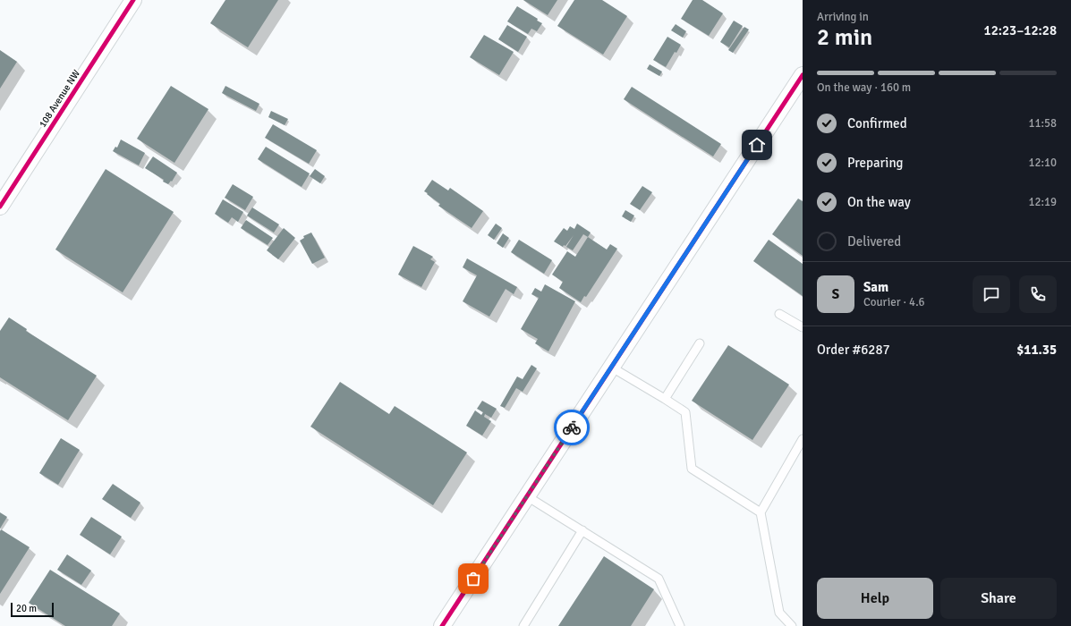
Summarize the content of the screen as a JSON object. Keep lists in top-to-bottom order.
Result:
{
  "streets": {
    "street": ["108 Avenue NW"]
  },
  "scale_bar": "20 m",
  "page": {
    "heading": ["2 min", "Arriving in", "12:23–12:28"],
    "panel": [
      "Sam",
      "Courier · 4.6",
      "Order #6287",
      "$11.35"
    ],
    "bar": "On the way · 160 m",
    "list": [
      ["Confirmed", "11:58"],
      ["Preparing", "12:10"],
      ["On the way", "12:19"],
      "Delivered"
    ],
    "round": "S",
    "buttons": ["Help", "Share"],
    "scale": "20 m"
  }
}
